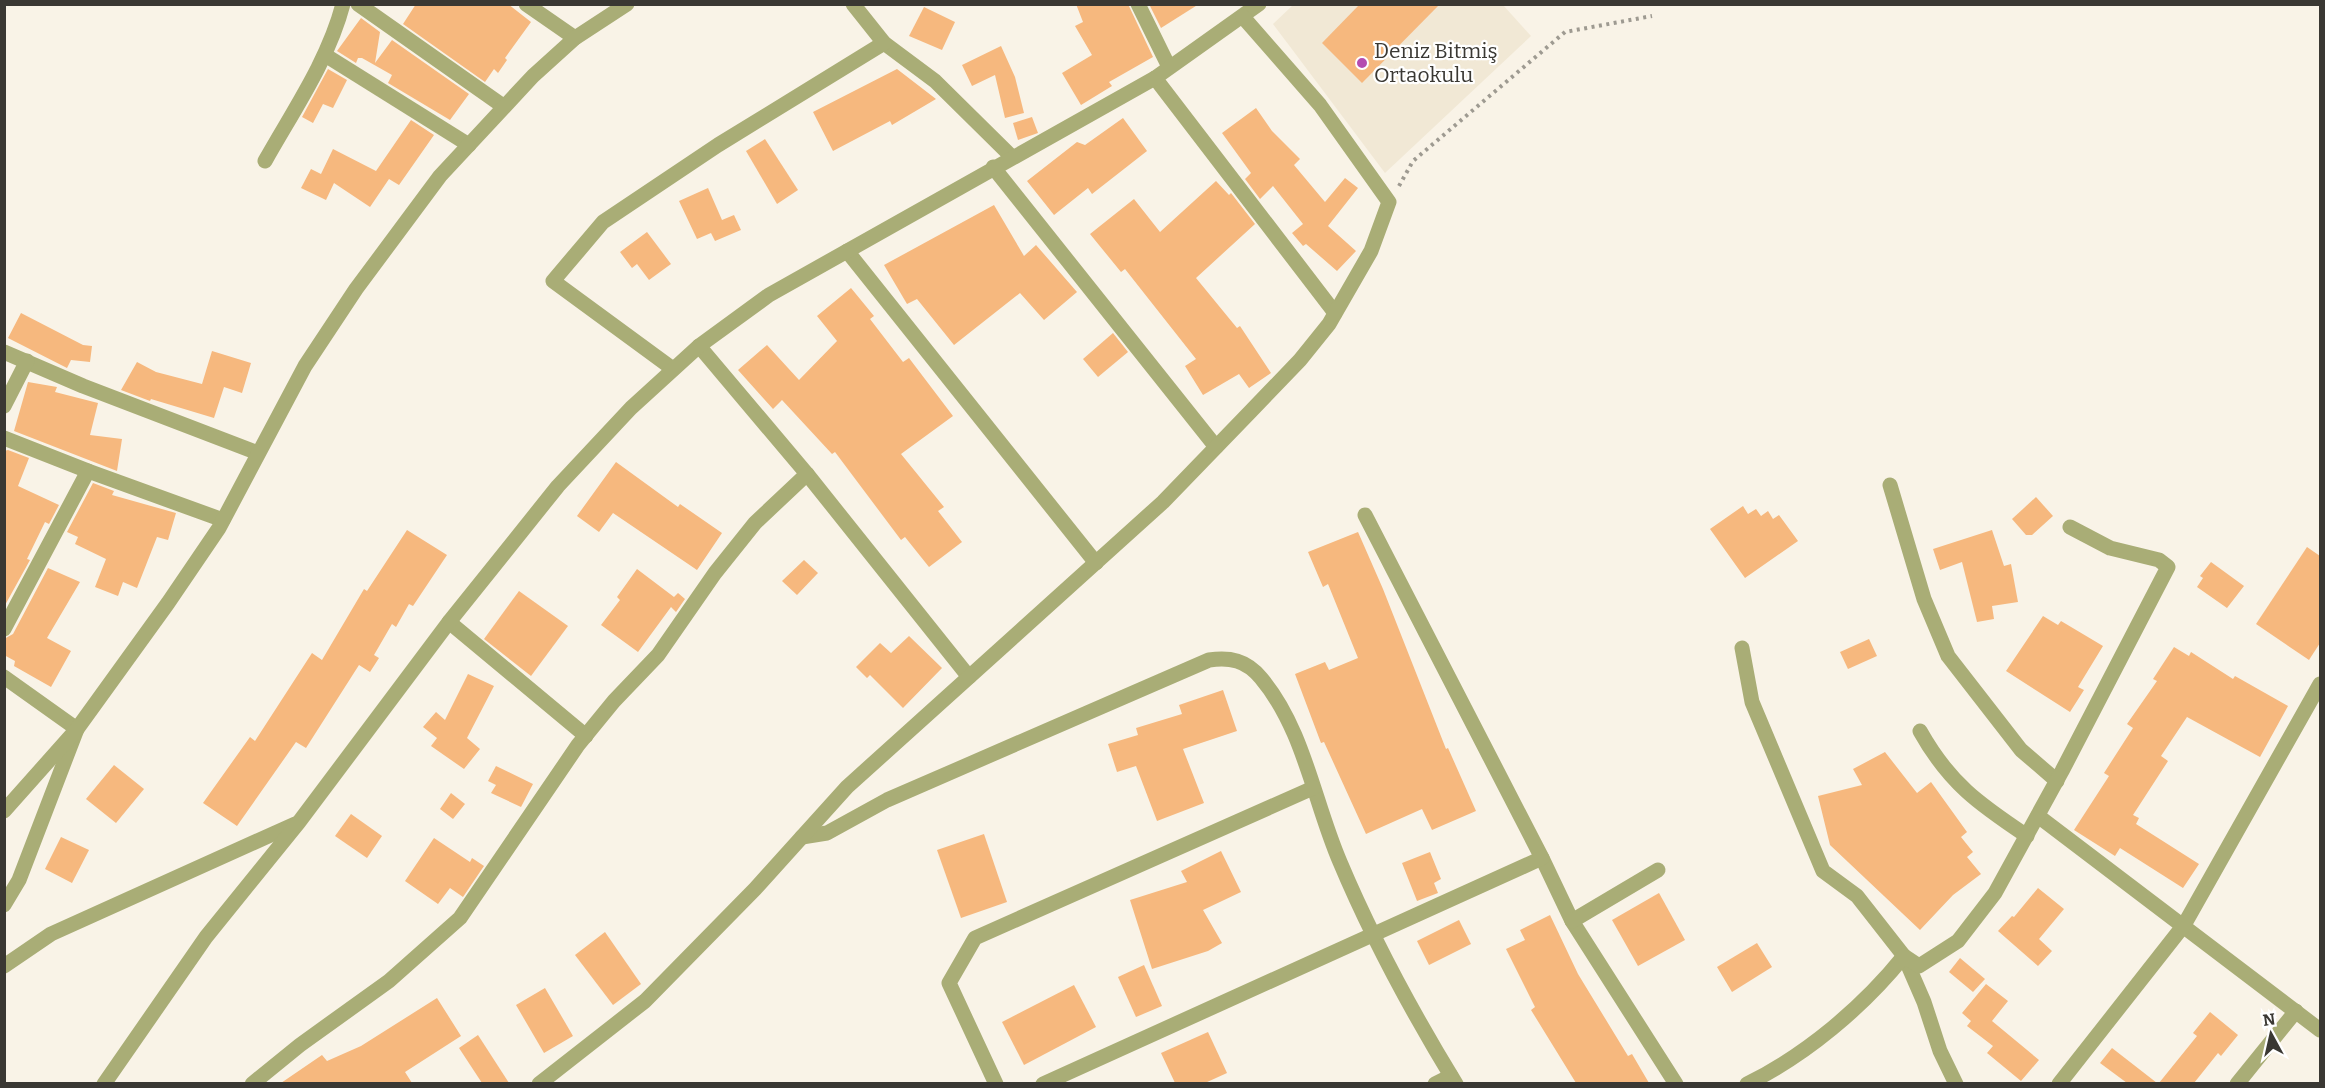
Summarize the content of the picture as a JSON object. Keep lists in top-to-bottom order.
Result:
{
  "places": ["Deniz Bitmiş Ortaokulu"],
  "north": "top"
}
